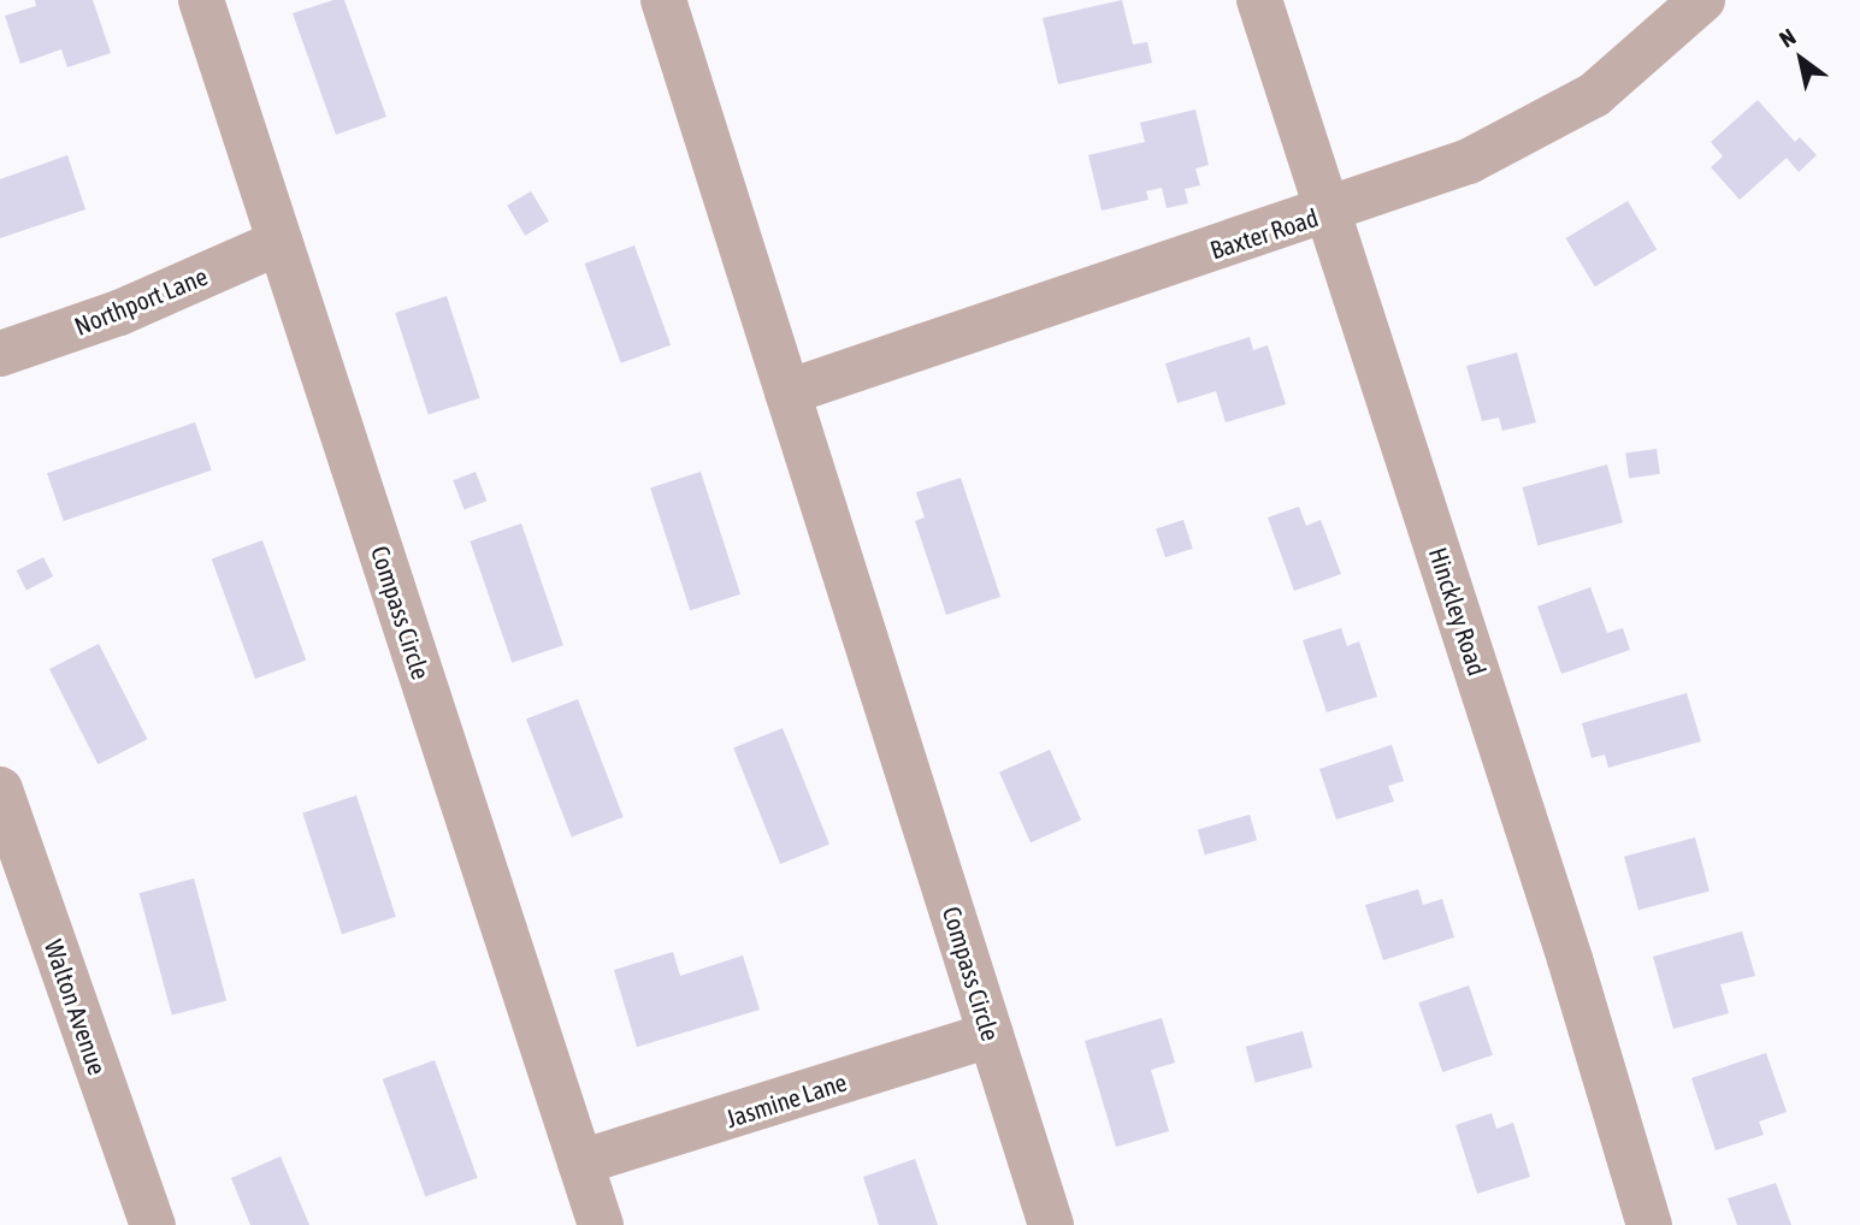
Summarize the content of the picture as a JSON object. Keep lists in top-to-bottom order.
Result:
{
  "streets": {
    "street": [
      "Baxter Road",
      "Northport Lane",
      "Hinckley Road",
      "Compass Circle",
      "Walton Avenue",
      "Jasmine Lane"
    ]
  },
  "crossings": [
    ["Baxter Road", "Hinckley Road"],
    ["Baxter Road", "Compass Circle"],
    ["Northport Lane", "Compass Circle"],
    ["Compass Circle", "Jasmine Lane"]
  ],
  "north": "top left"
}
